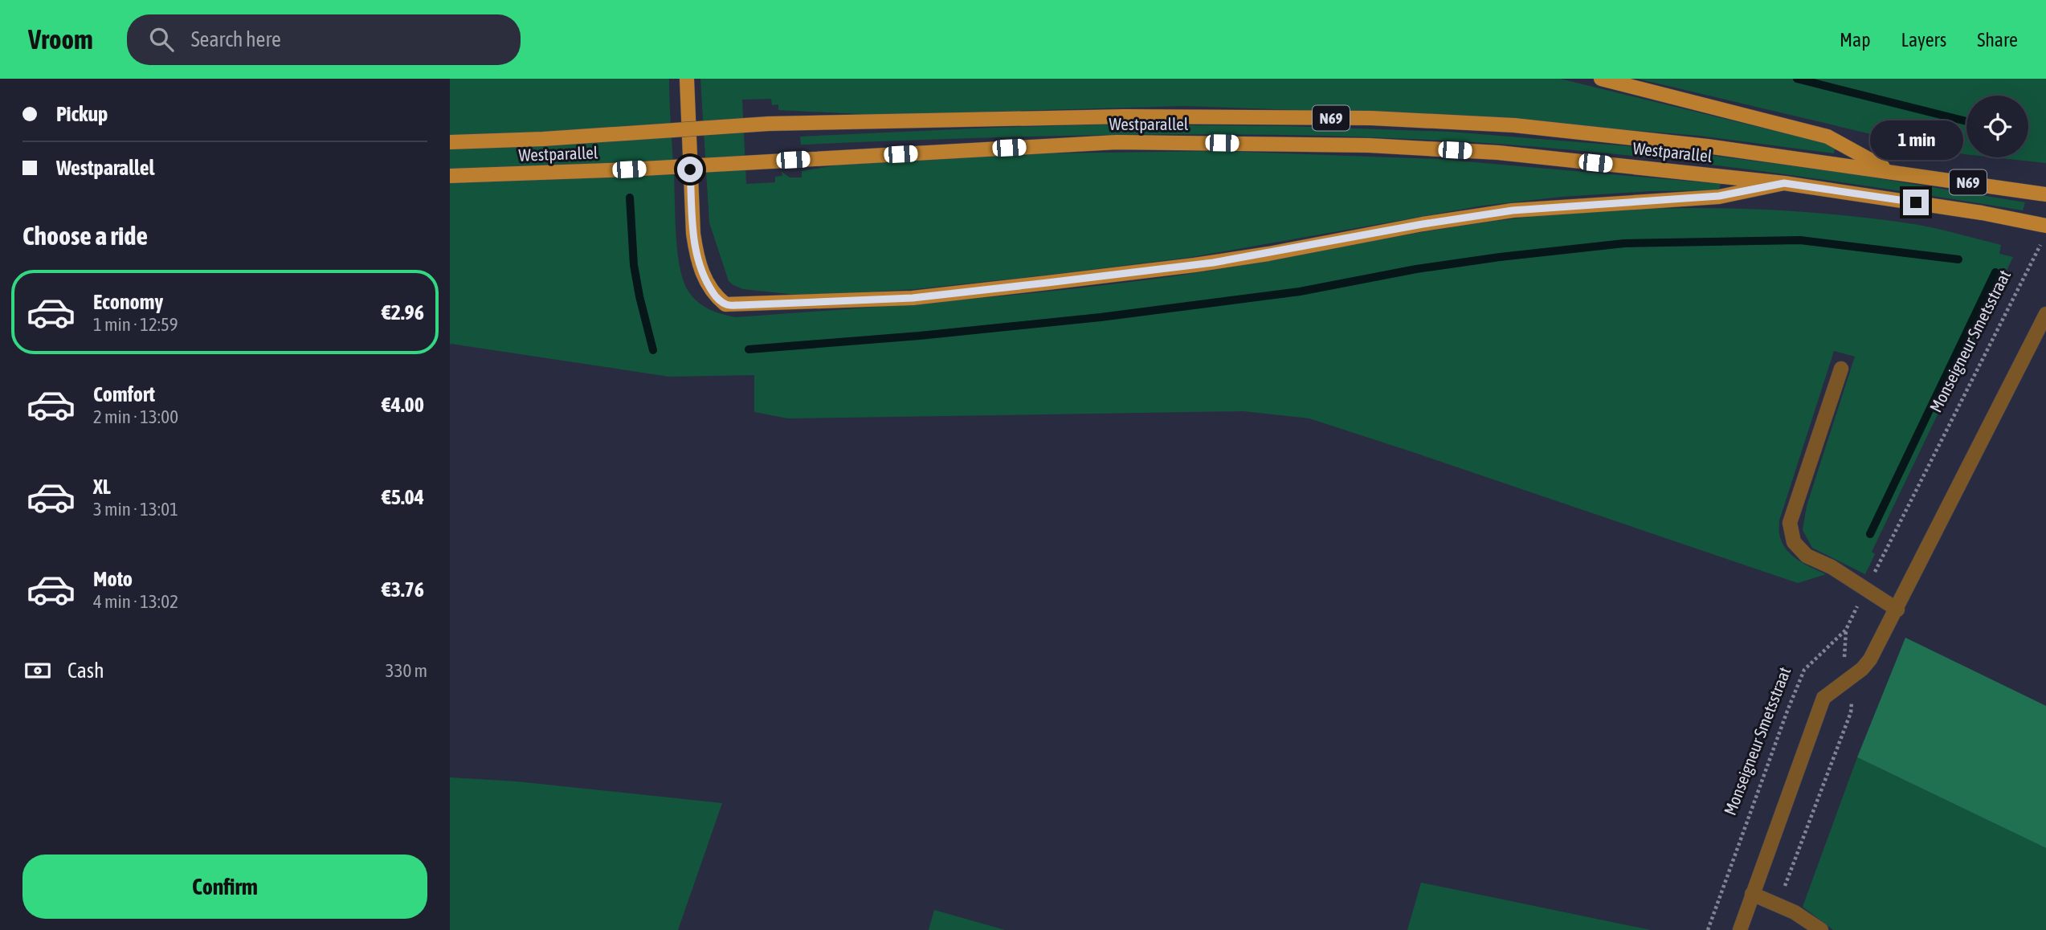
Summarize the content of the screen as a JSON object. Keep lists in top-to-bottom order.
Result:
{
  "streets": {
    "main road": ["N69", "Westparallel"],
    "path": ["Monseigneur Smetsstraat"]
  },
  "crossings": [
    ["N69", "Westparallel"]
  ],
  "page": {
    "header": "Vroom",
    "search": "Search here",
    "nav": ["Map", "Layers", "Share"],
    "banner": ["Pickup", "Westparallel"],
    "bubble": "1 min",
    "heading": "Choose a ride",
    "list": [
      {
        "name": "Economy",
        "note": "1 min · 12:59",
        "value": "€2.96"
      },
      {
        "name": "Comfort",
        "note": "2 min · 13:00",
        "value": "€4.00"
      },
      {
        "name": "XL",
        "note": "3 min · 13:01",
        "value": "€5.04"
      },
      {
        "name": "Moto",
        "note": "4 min · 13:02",
        "value": "€3.76"
      }
    ],
    "pay": ["Cash", "330 m"],
    "buttons": "Confirm"
  }
}
